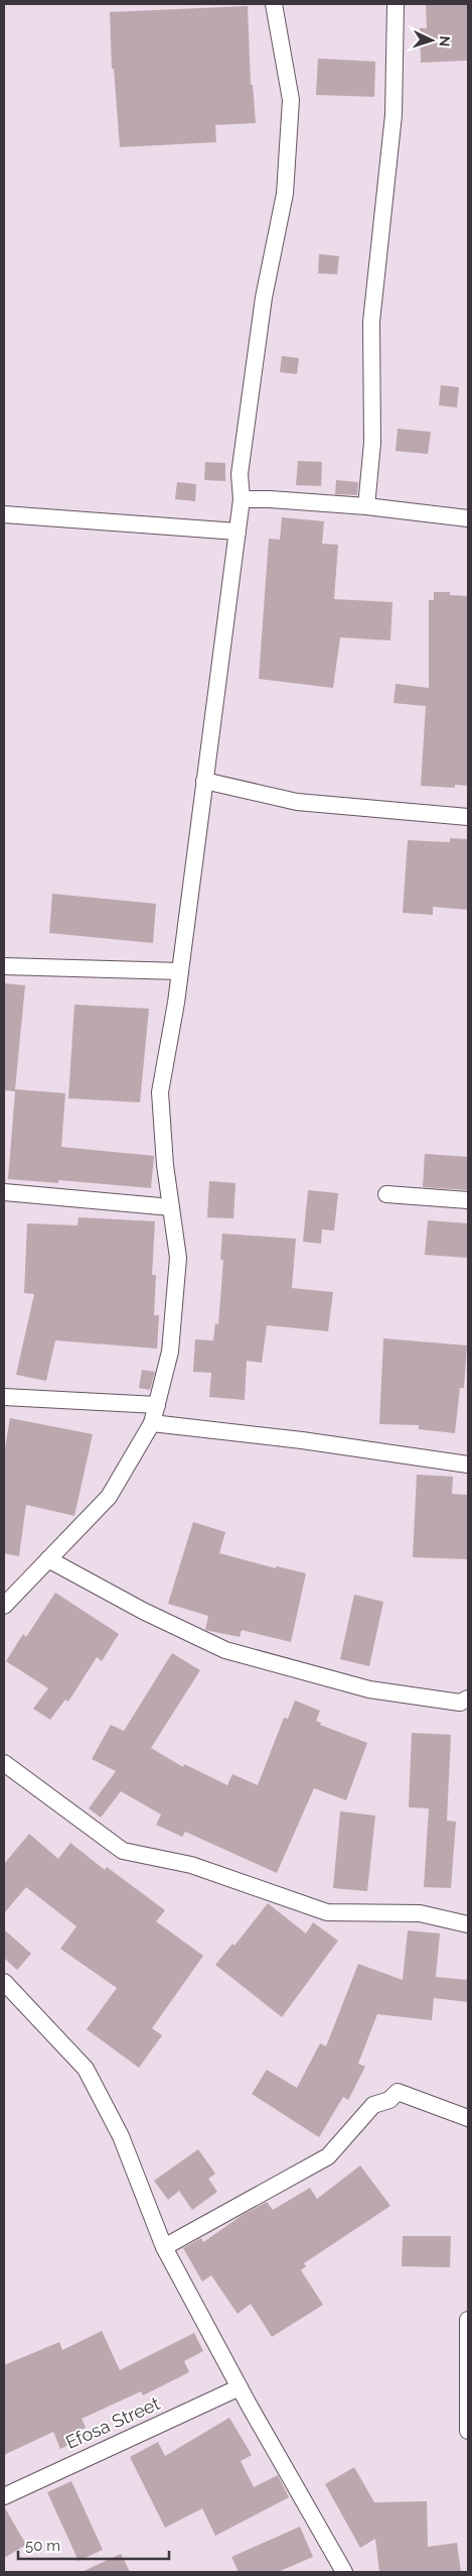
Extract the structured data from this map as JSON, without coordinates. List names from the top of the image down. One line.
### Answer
{"streets":{"street":["Efosa Street"]},"scale_bar":"50 m","north":"right"}
